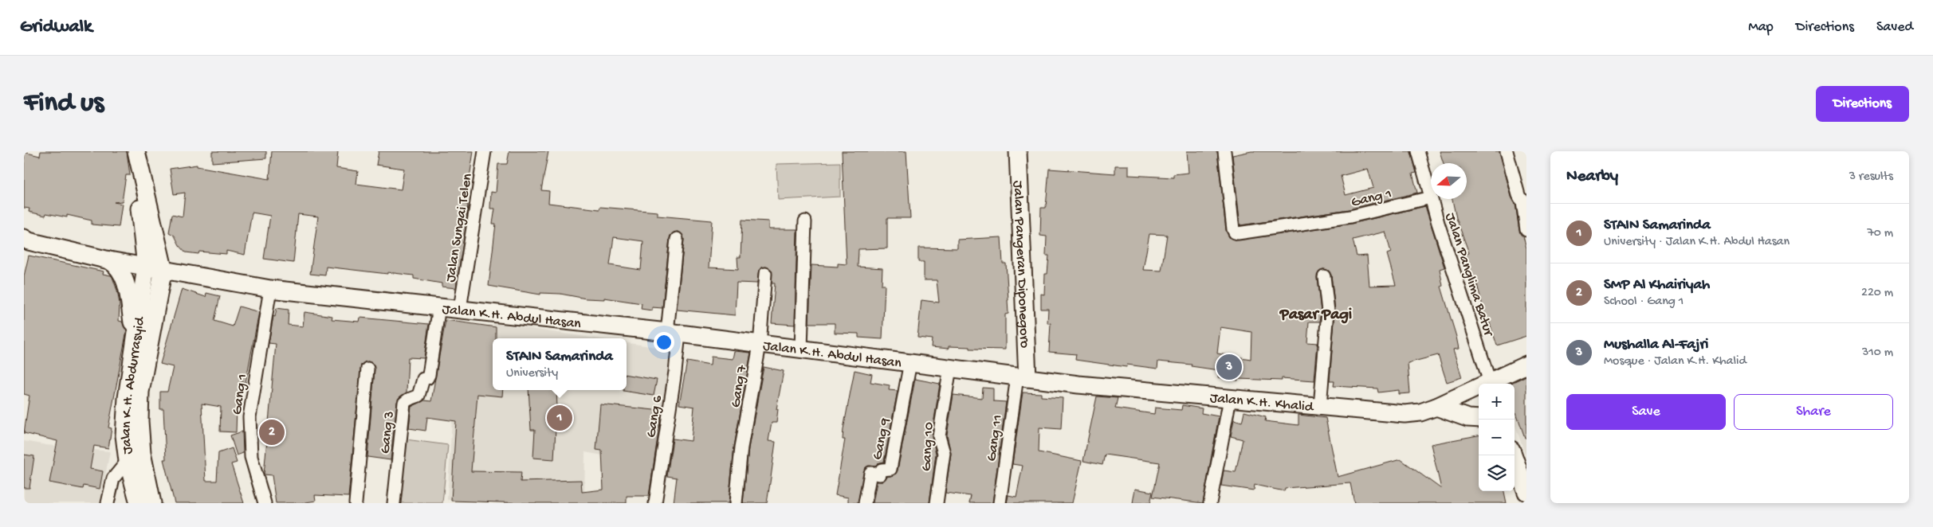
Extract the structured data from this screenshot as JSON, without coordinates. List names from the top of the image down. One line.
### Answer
{"streets":{"street":["Gang 1","Jalan Sungai Telen","Jalan Pangeran Diponegoro","Jalan Panglima Batur","Jalan K.H. Abdul Hasan","Jalan K.H. Abdurrasyid","Gang 7","Jalan K.H. Khalid","Gang 6","Gang 3","Gang 11","Gang 9","Gang 10"]},"crossings":[["Gang 1","Jalan K.H. Abdul Hasan"],["Jalan Sungai Telen","Jalan K.H. Abdul Hasan"],["Jalan Pangeran Diponegoro","Jalan K.H. Abdul Hasan"],["Jalan Pangeran Diponegoro","Jalan K.H. Khalid"],["Jalan Pangeran Diponegoro","Gang 11"],["Jalan K.H. Abdul Hasan","Jalan K.H. Abdurrasyid"],["Jalan K.H. Abdul Hasan","Gang 7"],["Jalan K.H. Abdul Hasan","Jalan K.H. Khalid"],["Jalan K.H. Abdul Hasan","Gang 6"],["Jalan K.H. Abdul Hasan","Gang 3"],["Jalan K.H. Abdul Hasan","Gang 11"],["Jalan K.H. Abdul Hasan","Gang 9"],["Jalan K.H. Abdul Hasan","Gang 10"],["Jalan K.H. Khalid","Gang 11"]],"districts":["Pasar Pagi"],"north":"left","page":{"header":"Gridwalk","nav":["Map","Directions","Saved"],"buttons":["Directions",["Save","Share"]],"title":"Find us","heading":["Nearby","3 results"],"list":[{"mark":"1","name":"STAIN Samarinda","note":"University · Jalan K.H. Abdul Hasan","value":"70 m"},{"mark":"2","name":"SMP Al Khairiyah","note":"School · Gang 1","value":"220 m"},{"mark":"3","name":"Mushalla Al-Fajri","note":"Mosque · Jalan K.H. Khalid","value":"310 m"}],"popup":["STAIN Samarinda","University"],"pins":["3","1","2"],"map_buttons":["+","−"]}}
